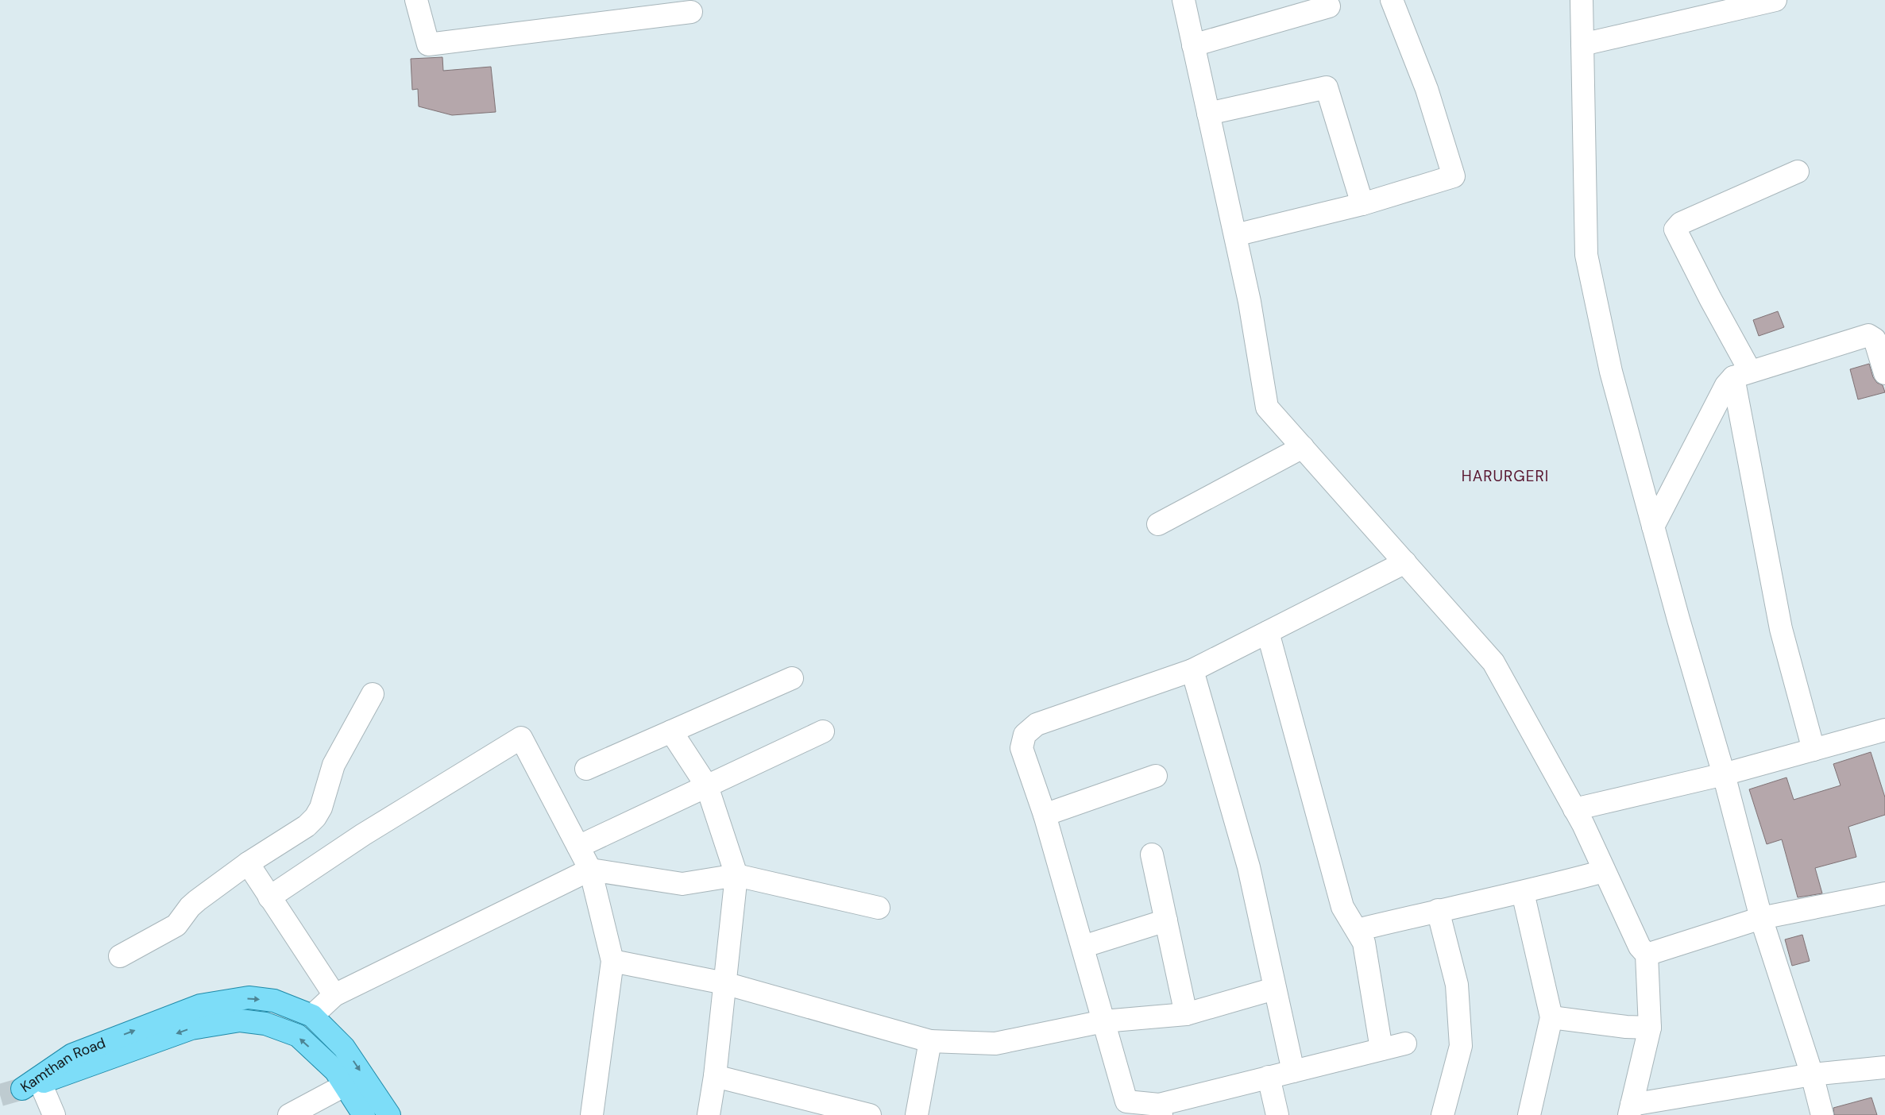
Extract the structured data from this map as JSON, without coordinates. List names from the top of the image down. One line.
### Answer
{"streets":{"main road":["Kamthan Road"]},"districts":["HARURGERI"]}
